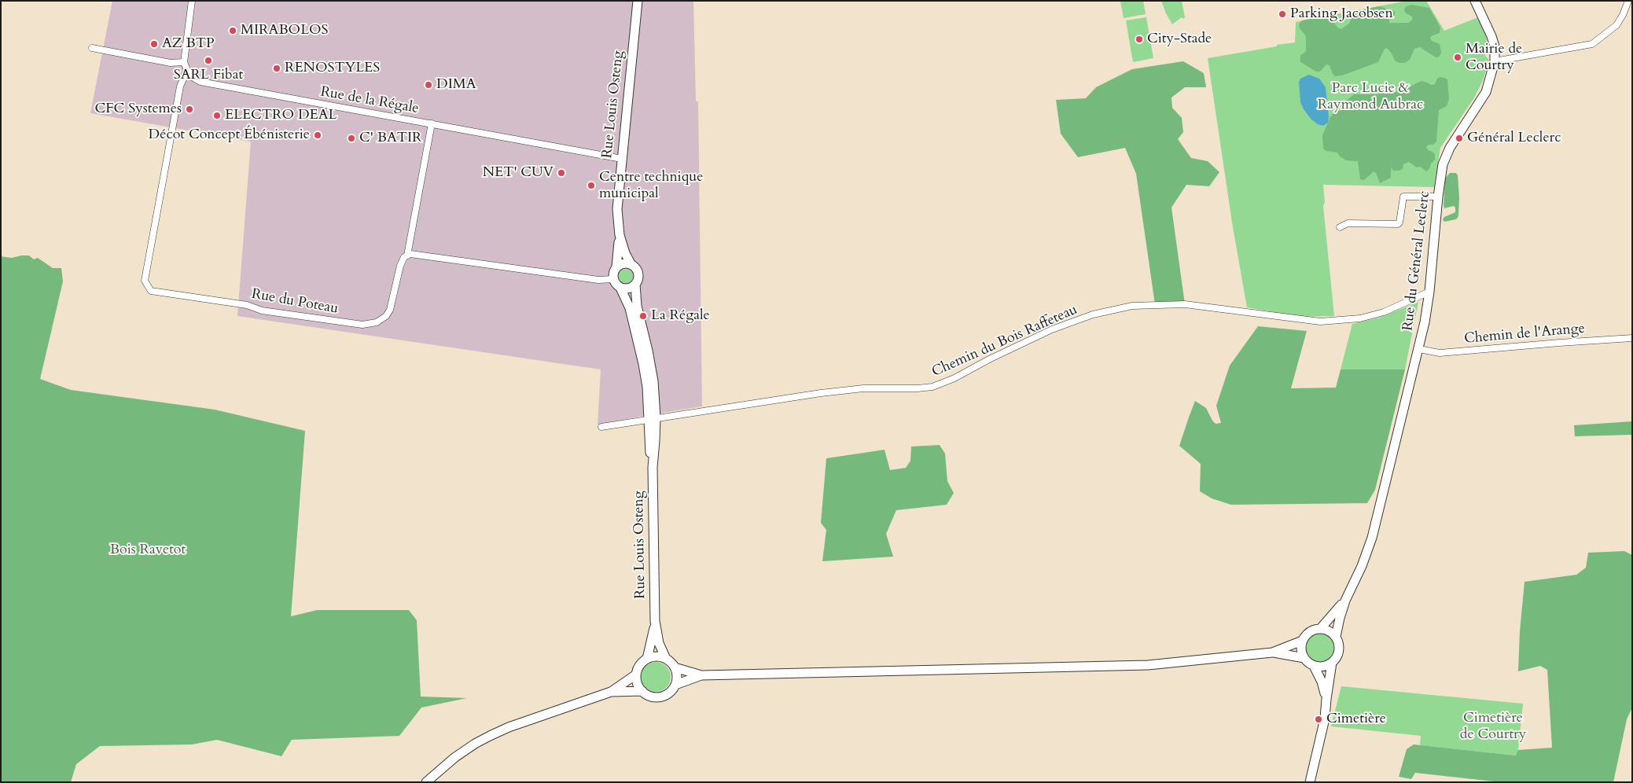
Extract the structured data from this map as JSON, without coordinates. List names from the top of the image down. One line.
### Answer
{"streets":{"main road":["Rue Louis Osteng","Rue du Général Leclerc"],"street":["Rue de la Régale","Rue du Poteau","Chemin de l'Arange","Chemin du Bois Raffeteau"]},"crossings":[["Rue de la Régale","Rue Louis Osteng"],["Rue de la Régale","Rue du Poteau"],["Rue Louis Osteng","Chemin du Bois Raffeteau"],["Rue du Général Leclerc","Chemin de l'Arange"],["Rue du Général Leclerc","Chemin du Bois Raffeteau"]],"parks":["Parc Lucie & Raymond Aubrac","Bois Ravetot","Cimetière de Courtry"],"places":["Parking Jacobsen","MIRABOLOS","City-Stade","AZ BTP","Mairie de Courtry","SARL Fibat","RENOSTYLES","DIMA","CFC Systemes","ELECTRO DEAL","Décot Concept Ébénisterie","C' BATIR","Général Leclerc","NET' CUV","Centre technique municipal","La Régale","Cimetière"]}
